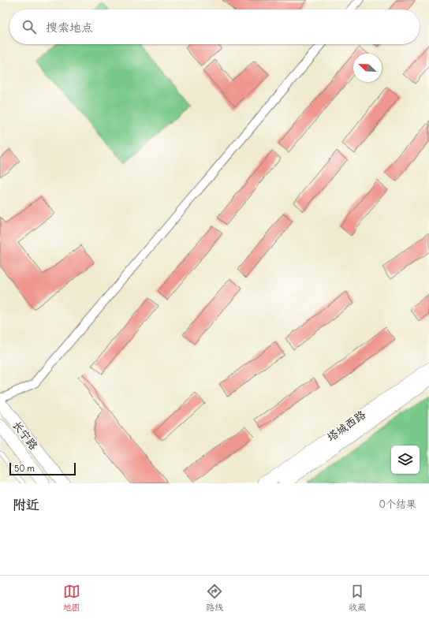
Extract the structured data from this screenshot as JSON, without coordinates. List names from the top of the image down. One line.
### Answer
{"streets":{"main road":["塔城西路","长宁路"]},"scale_bar":"50 m","north":"top left","page":{"search":"搜索地点","scale":"50 m","heading":["附近","0个结果"],"nav":["地图","路线","收藏"]}}
